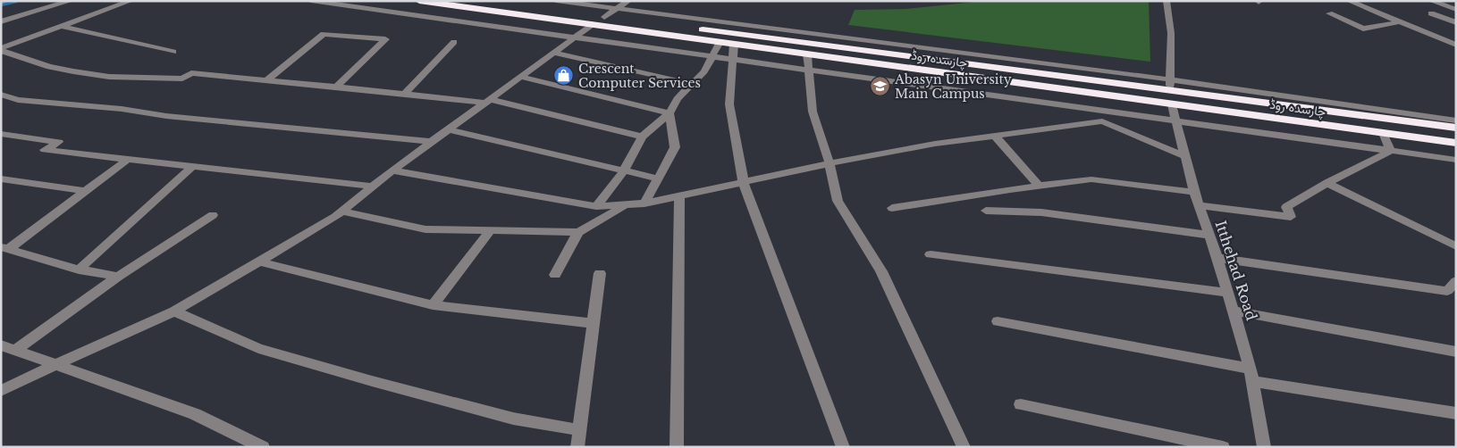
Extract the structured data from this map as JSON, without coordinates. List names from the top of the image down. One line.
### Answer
{"streets":{"highway":["چارسدہ روڈ"],"street":["Itthehad Road"]},"crossings":[["چارسدہ روڈ","Itthehad Road"]],"places":{"shop":["Crescent Computer Services"],"school or university":["Abasyn University Main Campus"]}}
